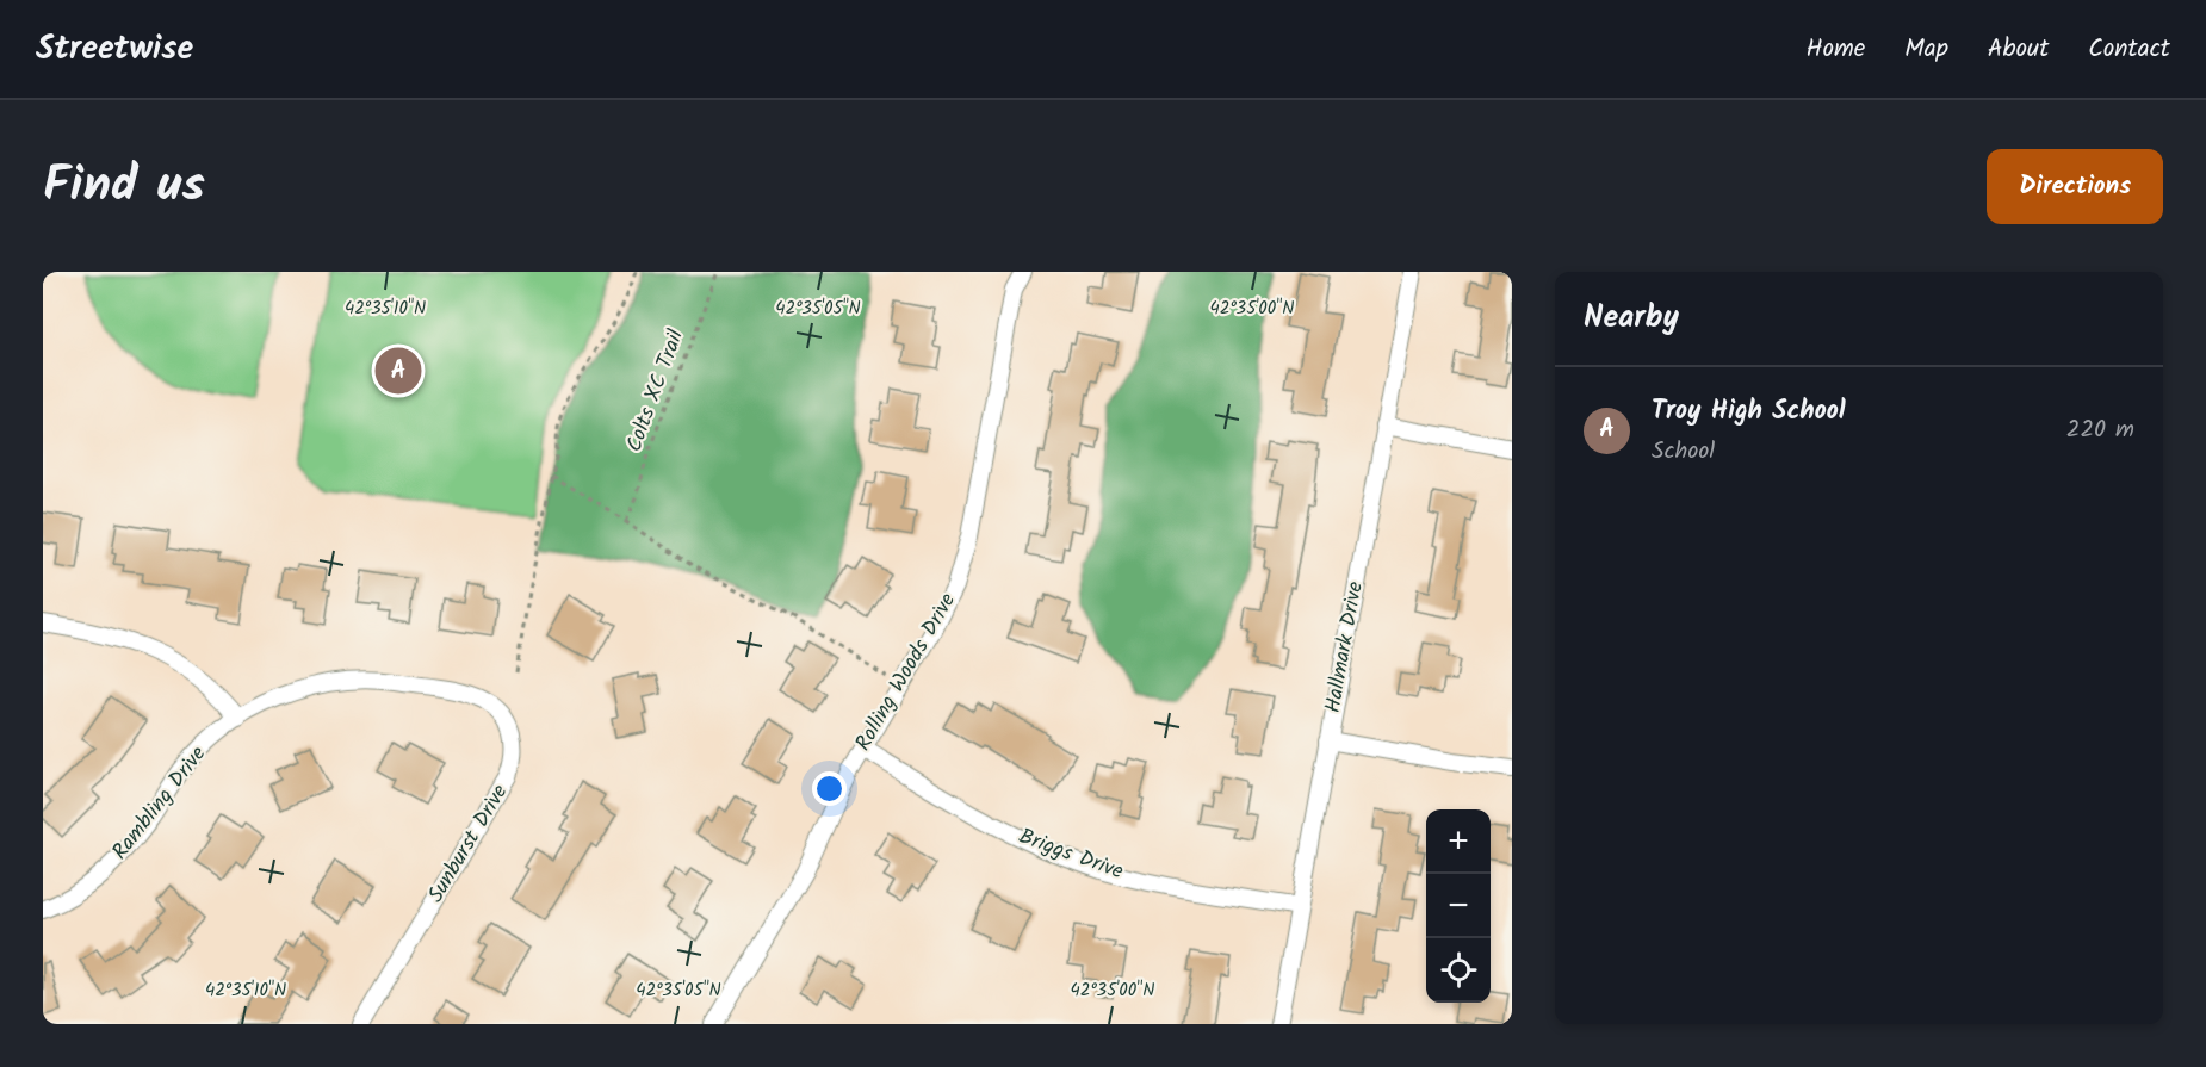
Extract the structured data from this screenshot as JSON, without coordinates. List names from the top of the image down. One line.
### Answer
{"streets":{"street":["Hallmark Drive","Rolling Woods Drive","Rambling Drive","Sunburst Drive","Briggs Drive"],"path":["Colts XC Trail"]},"crossings":[["Hallmark Drive","Briggs Drive"],["Rolling Woods Drive","Briggs Drive"],["Rambling Drive","Sunburst Drive"]],"page":{"header":"Streetwise","nav":["Home","Map","About","Contact"],"title":"Find us","buttons":"Directions","heading":"Nearby","pins":"A","list":[{"mark":"A","name":"Troy High School","note":"School","value":"220 m"}],"map_buttons":["+","−"]},"coordinates":["42°35'10\"N","42°35'05\"N","42°35'00\"N"]}
